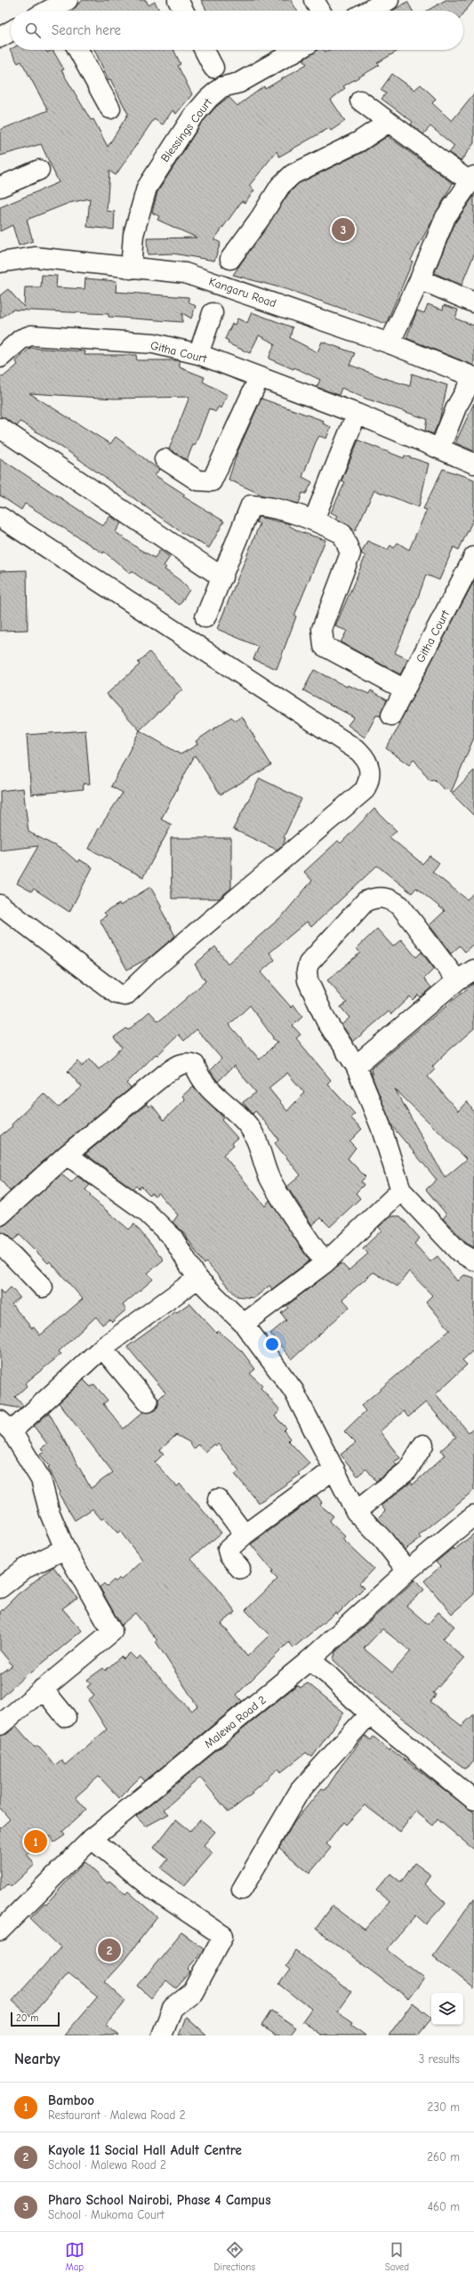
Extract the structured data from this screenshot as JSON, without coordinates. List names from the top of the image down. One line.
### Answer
{"streets":{"street":["Blessings Court","Kangaru Road","Githa Court","Malewa Road 2"]},"crossings":[["Blessings Court","Kangaru Road"]],"scale_bar":"20 m","page":{"search":"Search here","pins":["3","1","2"],"scale":"20 m","heading":["Nearby","3 results"],"list":[{"mark":"1","name":"Bamboo","note":"Restaurant · Malewa Road 2","value":"230 m"},{"mark":"2","name":"Kayole 11 Social Hall Adult Centre","note":"School · Malewa Road 2","value":"260 m"},{"mark":"3","name":"Pharo School Nairobi, Phase 4 Campus","note":"School · Mukoma Court","value":"460 m"}],"nav":["Map","Directions","Saved"]}}
